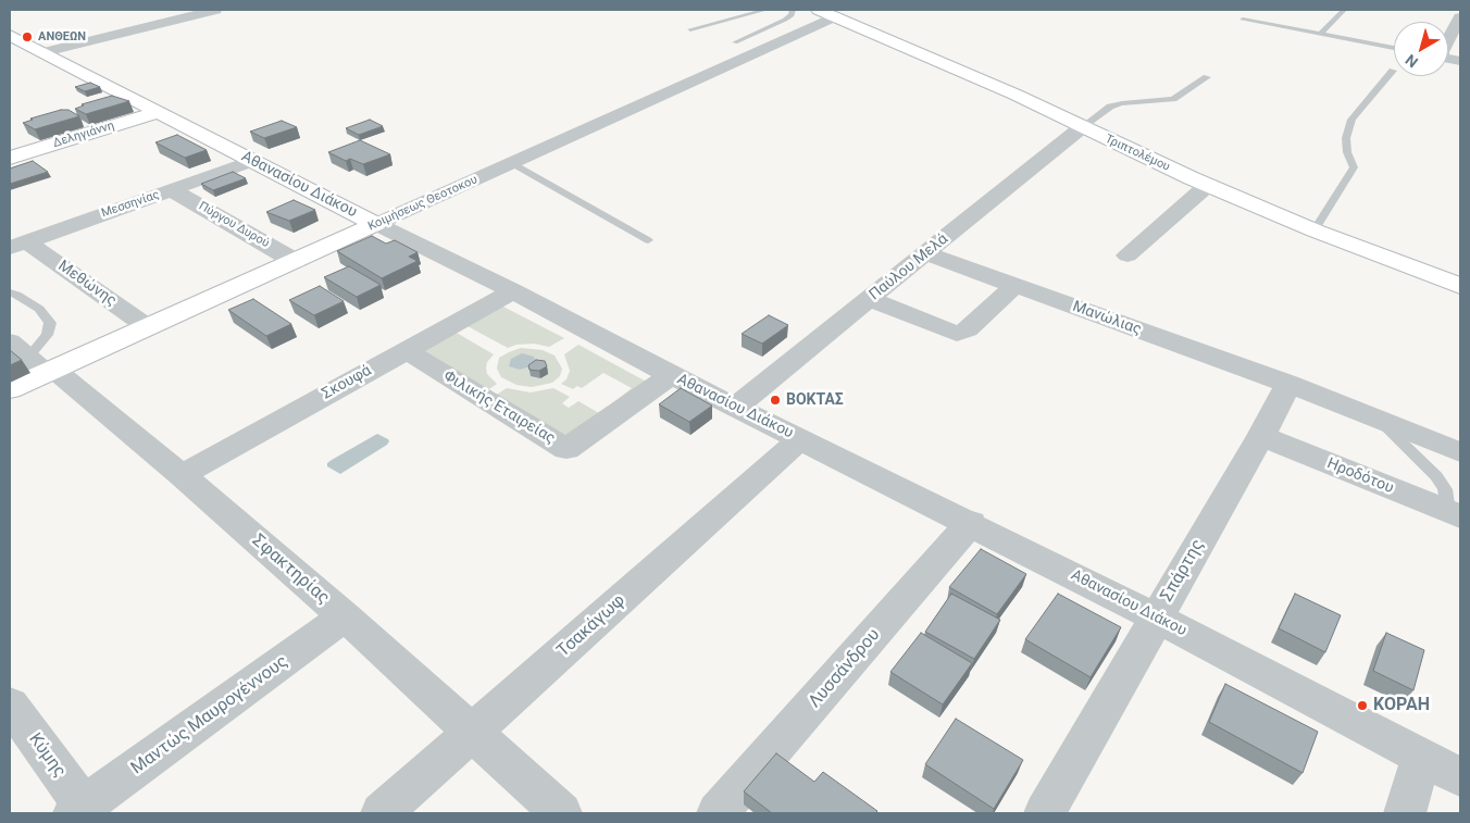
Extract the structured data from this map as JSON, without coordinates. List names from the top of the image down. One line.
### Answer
{"streets":{"street":["Δεληγιάννη","Τριπτολέμου","Αθανασίου Διάκου","Κοιμήσεως Θεοτοκου","Μεσσηνίας","Πύργου Δυρού","Παύλου Μελά","Μεθώνης","Μανώλιας","Σκουφά","Φιλικής Εταιρείας","Ηροδότου","Σφακτηρίας","Σπάρτης","Τσακάγωφ","Λυσσάνδρου","Μαντώς Μαυρογέννους","Κύμης"]},"crossings":[["Δεληγιάννη","Αθανασίου Διάκου"],["Τριπτολέμου","Κοιμήσεως Θεοτοκου"],["Τριπτολέμου","Παύλου Μελά"],["Αθανασίου Διάκου","Κοιμήσεως Θεοτοκου"],["Αθανασίου Διάκου","Μεσσηνίας"],["Αθανασίου Διάκου","Παύλου Μελά"],["Αθανασίου Διάκου","Σκουφά"],["Αθανασίου Διάκου","Φιλικής Εταιρείας"],["Αθανασίου Διάκου","Σπάρτης"],["Αθανασίου Διάκου","Τσακάγωφ"],["Αθανασίου Διάκου","Λυσσάνδρου"],["Κοιμήσεως Θεοτοκου","Πύργου Δυρού"],["Κοιμήσεως Θεοτοκου","Μεθώνης"],["Κοιμήσεως Θεοτοκου","Σφακτηρίας"],["Μεσσηνίας","Πύργου Δυρού"],["Μεσσηνίας","Μεθώνης"],["Παύλου Μελά","Μανώλιας"],["Μανώλιας","Σπάρτης"],["Σκουφά","Φιλικής Εταιρείας"],["Σκουφά","Σφακτηρίας"],["Ηροδότου","Σπάρτης"],["Σφακτηρίας","Τσακάγωφ"],["Σφακτηρίας","Μαντώς Μαυρογέννους"],["Μαντώς Μαυρογέννους","Κύμης"]],"places":["ΑΝΘΕΩΝ","ΒΟΚΤΑΣ","ΚΟΡΑΗ"],"north":"bottom left"}
